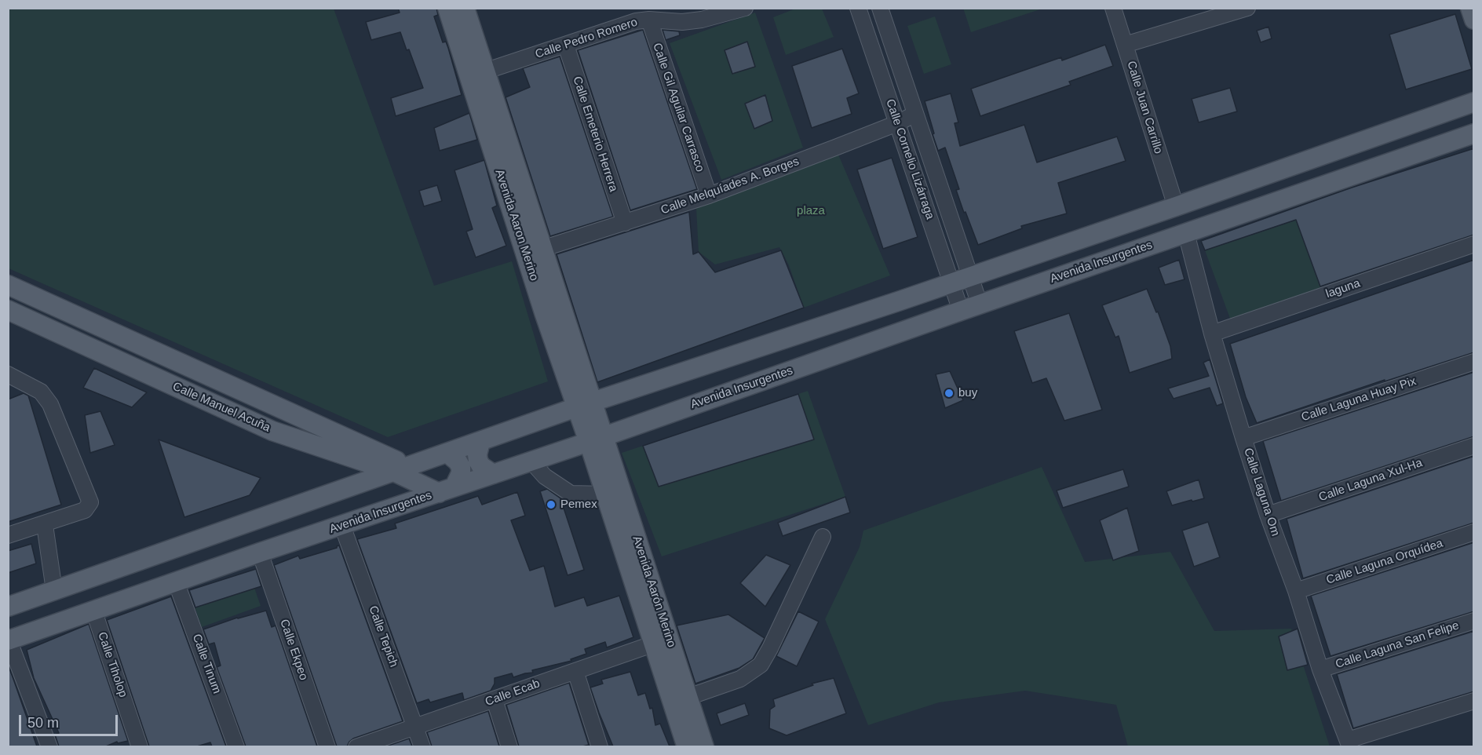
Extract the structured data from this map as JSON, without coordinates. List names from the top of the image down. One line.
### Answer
{"streets":{"main road":["Avenida Aaron Merino","Avenida Insurgentes","Calle Manuel Acuña","Avenida Aarón Merino"],"street":["Calle Pedro Romero","Calle Gil Aguilar Carrasco","Calle Juan Carrillo","Calle Emeterio Herrera","Calle Cornelio Lizárraga","Calle Melquíades A. Borges","laguna","Calle Laguna Huay Pix","Calle Laguna Xul-Ha","Calle Laguna Om","Calle Laguna Orquídea","Calle Tepich","Calle Laguna San Felipe","Calle Ekpeo","Calle Tinum","Calle Tiholop","Calle Ecab"]},"crossings":[["Calle Pedro Romero","Calle Gil Aguilar Carrasco"],["Calle Pedro Romero","Calle Emeterio Herrera"],["Calle Pedro Romero","Avenida Aaron Merino"],["Calle Gil Aguilar Carrasco","Calle Melquíades A. Borges"],["Calle Emeterio Herrera","Calle Melquíades A. Borges"],["Calle Cornelio Lizárraga","Calle Melquíades A. Borges"],["Calle Cornelio Lizárraga","Avenida Insurgentes"],["Calle Melquíades A. Borges","Avenida Aaron Merino"],["Avenida Aaron Merino","Avenida Insurgentes"],["Avenida Aaron Merino","Avenida Aarón Merino"],["Avenida Insurgentes","Calle Manuel Acuña"],["Avenida Insurgentes","Calle Laguna Om"],["Avenida Insurgentes","Avenida Aarón Merino"],["Avenida Insurgentes","Calle Tepich"],["Avenida Insurgentes","Calle Ekpeo"],["Avenida Insurgentes","Calle Tinum"],["Avenida Insurgentes","Calle Tiholop"],["laguna","Calle Laguna Om"],["Calle Laguna Huay Pix","Calle Laguna Om"],["Calle Laguna Xul-Ha","Calle Laguna Om"],["Calle Laguna Om","Calle Laguna Orquídea"],["Calle Laguna Om","Calle Laguna San Felipe"],["Avenida Aarón Merino","Calle Ecab"],["Calle Tepich","Calle Ecab"]],"parks":["plaza"],"places":["buy","Pemex"],"scale_bar":"50 m"}
